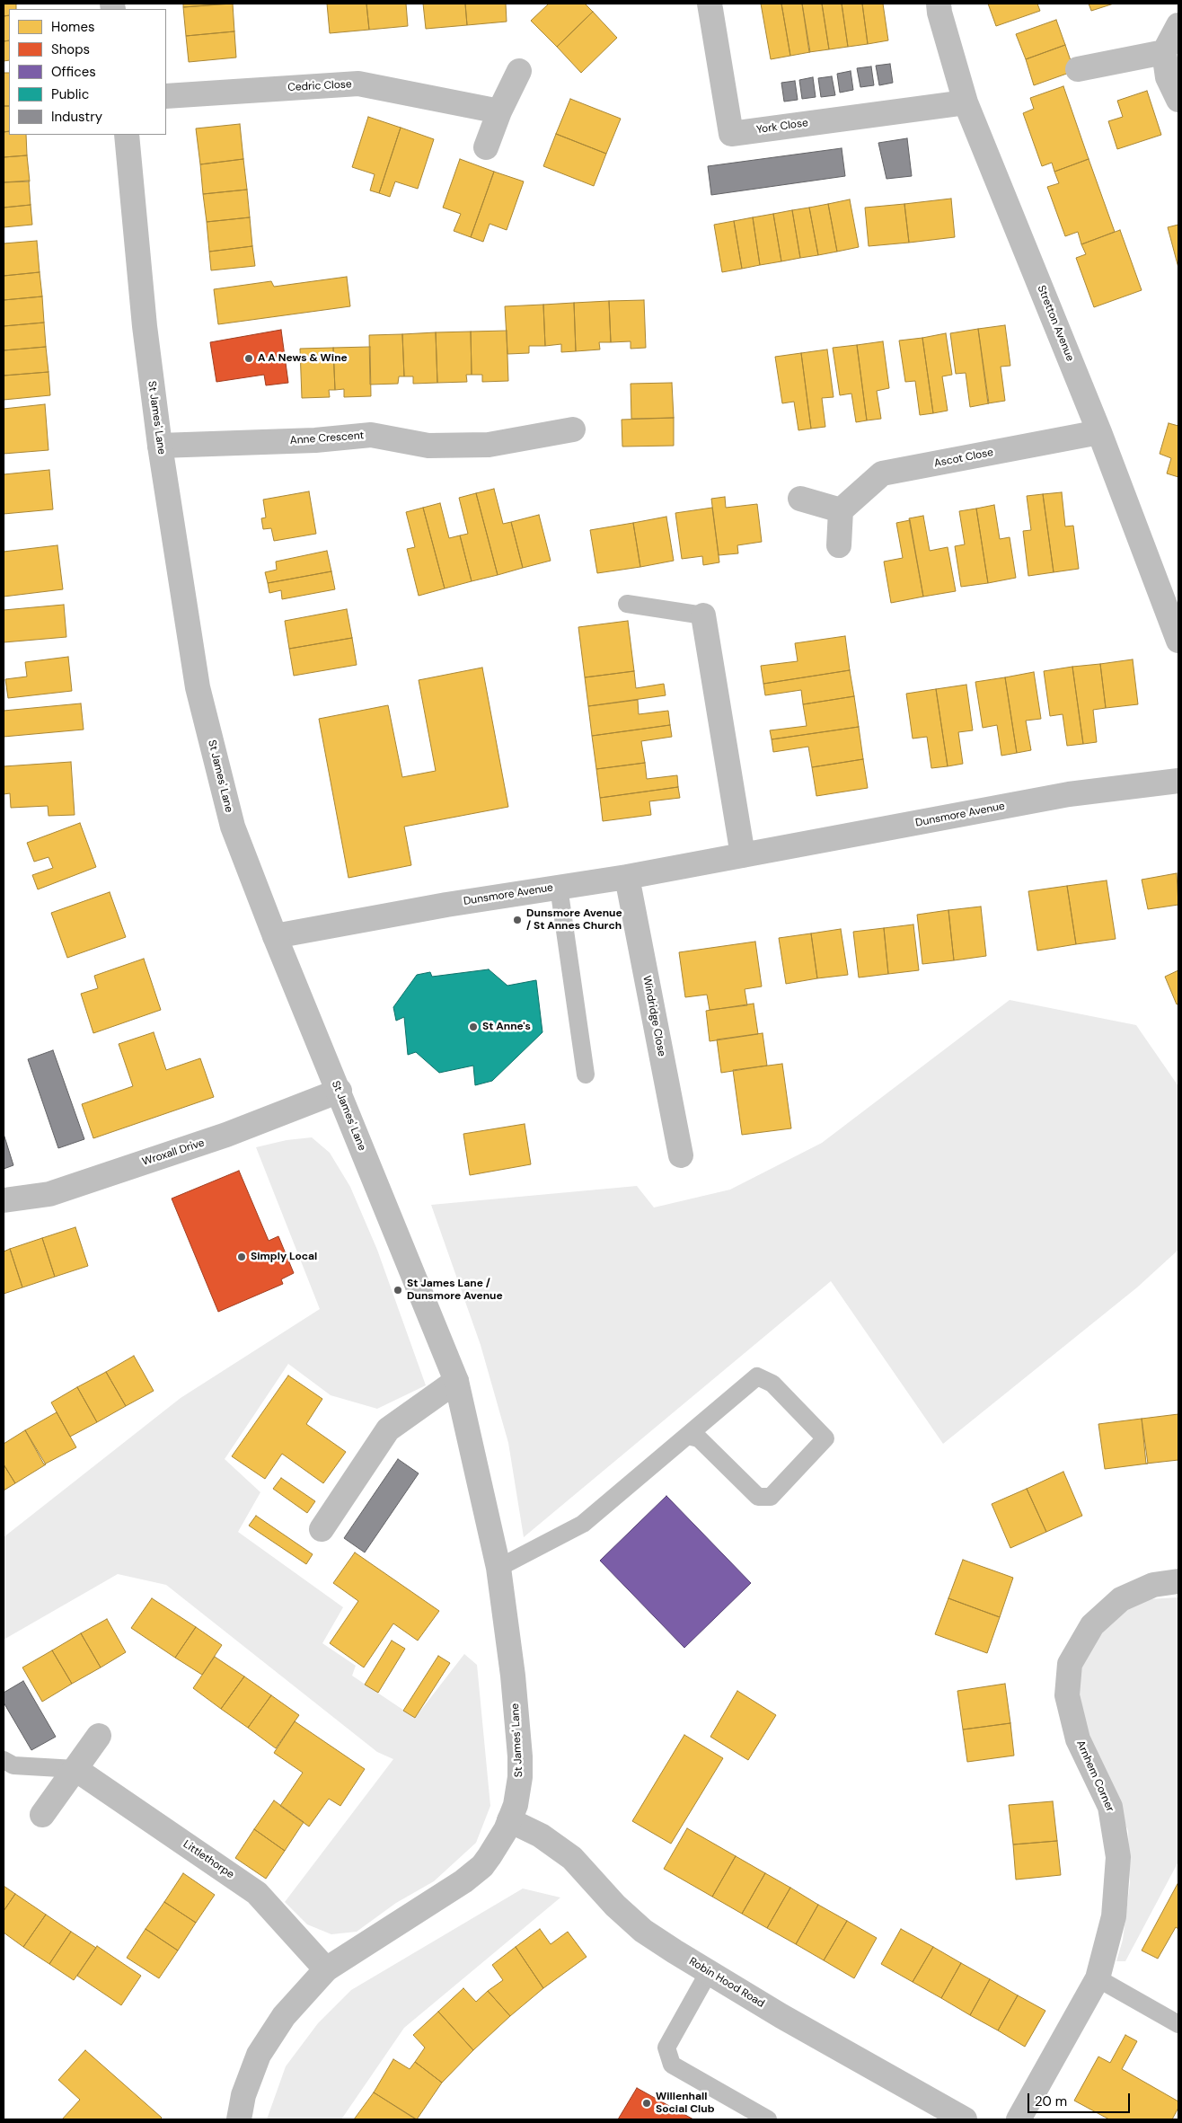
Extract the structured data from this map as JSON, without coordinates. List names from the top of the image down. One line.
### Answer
{"streets":{"street":["Cedric Close","York Close","Stretton Avenue","St James' Lane","Anne Crescent","Ascot Close","Dunsmore Avenue","Windridge Close","Wroxall Drive","Arnhem Corner","Littlethorpe","Robin Hood Road"]},"crossings":[["York Close","Stretton Avenue"],["Stretton Avenue","Ascot Close"],["St James' Lane","Anne Crescent"],["St James' Lane","Dunsmore Avenue"],["St James' Lane","Wroxall Drive"],["St James' Lane","Littlethorpe"],["St James' Lane","Robin Hood Road"],["Dunsmore Avenue","Windridge Close"]],"places":["A A News & Wine","Dunsmore Avenue / St Annes Church","St Anne's","Simply Local","St James Lane / Dunsmore Avenue","Willenhall Social Club"],"legend":["Homes","Shops","Offices","Public","Industry"],"scale_bar":"20 m"}
